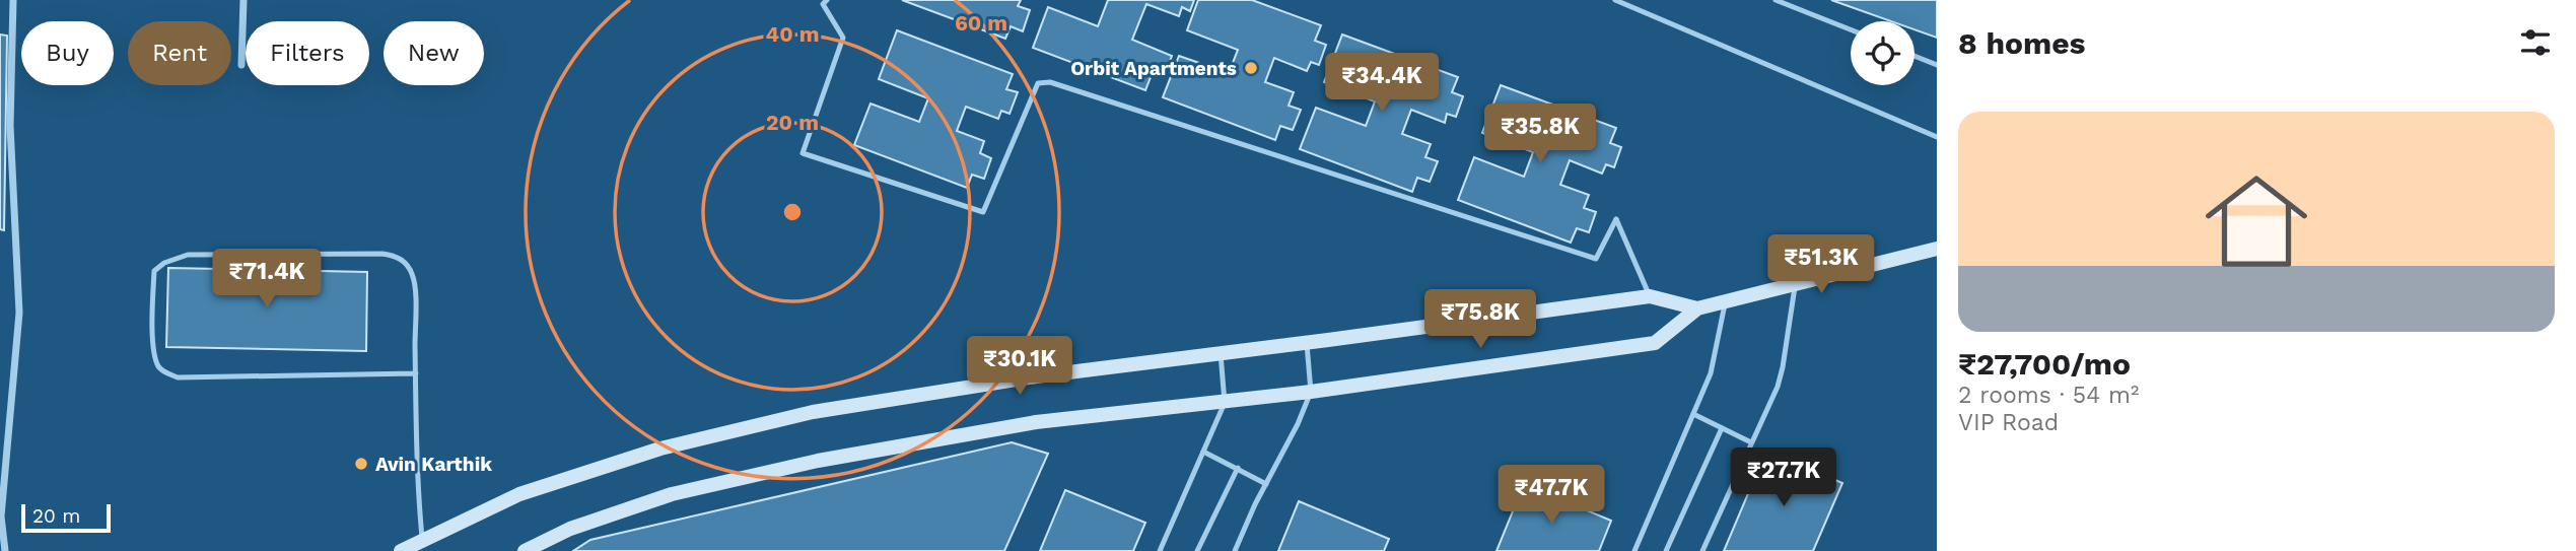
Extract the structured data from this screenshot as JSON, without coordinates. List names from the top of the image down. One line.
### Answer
{"places":["Orbit Apartments","Avin Karthik"],"scale_bar":"20 m","page":{"heading":"8 homes","chip":["Buy","Rent","Filters","New"],"price":["₹34.4K","₹35.8K","₹51.3K","₹71.4K","₹75.8K","₹30.1K","₹27.7K","₹47.7K"],"list":[{"name":"₹27,700/mo","note":"2 rooms · 54 m² · VIP Road"}],"scale":"20 m"},"rings":["60 m","40 m","20 m"]}
